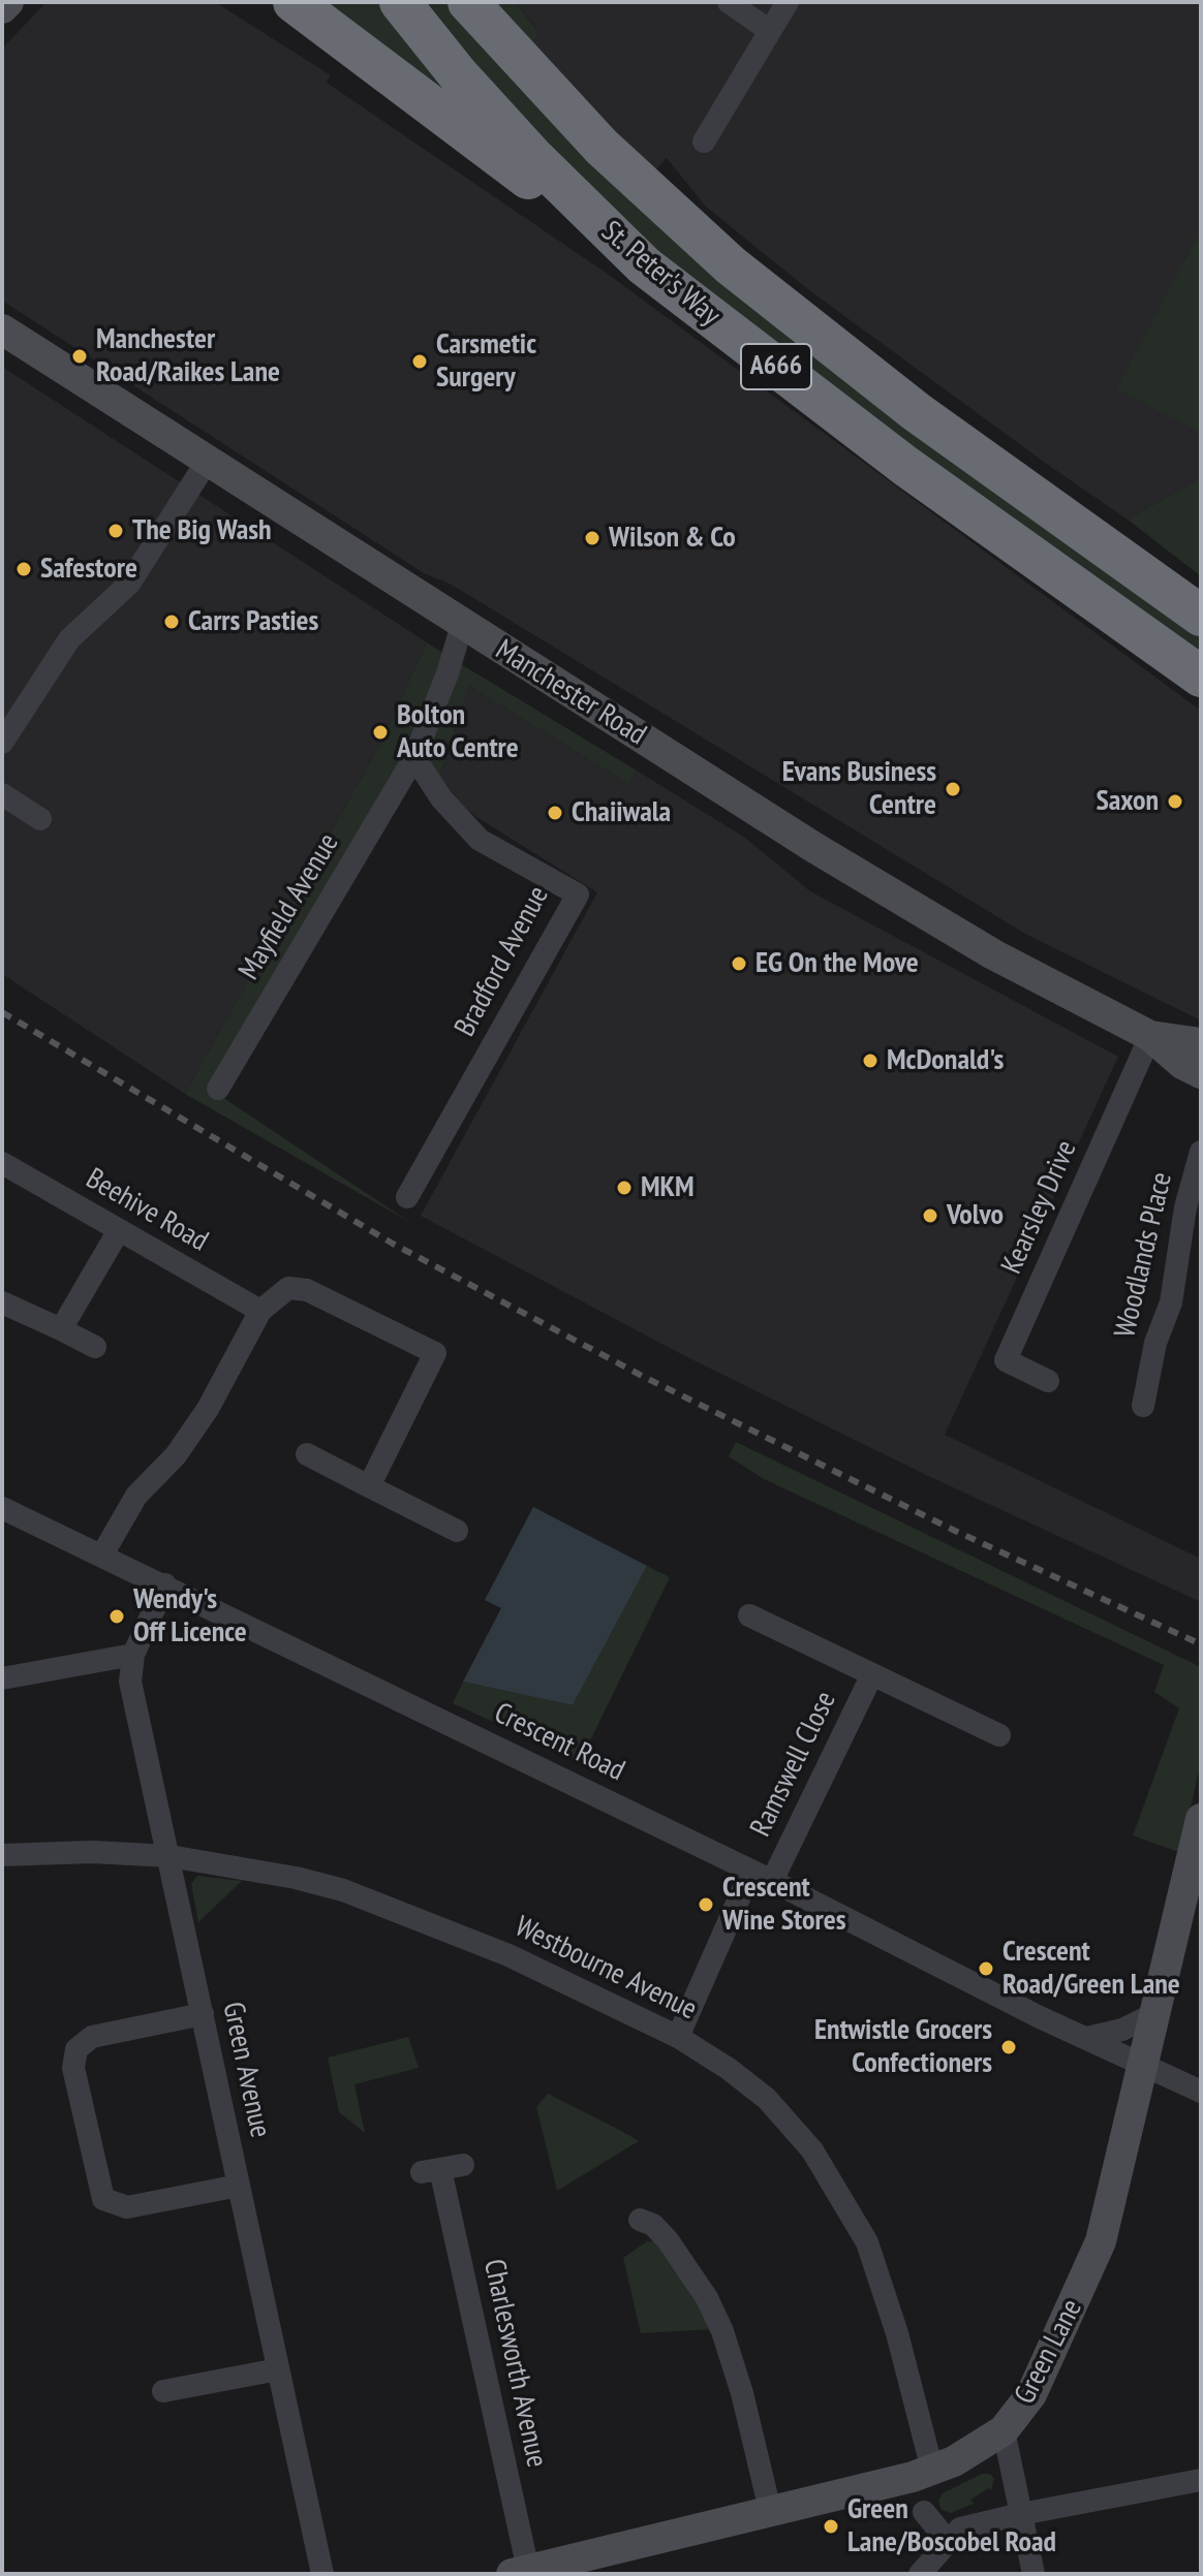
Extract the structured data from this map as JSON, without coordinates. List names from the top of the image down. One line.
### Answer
{"streets":{"highway":["St. Peter's Way","A666"],"main road":["Manchester Road","Green Lane"],"street":["Mayfield Avenue","Bradford Avenue","Kearsley Drive","Beehive Road","Woodlands Place","Crescent Road","Ramswell Close","Westbourne Avenue","Green Avenue","Charlesworth Avenue"]},"crossings":[["Manchester Road","Kearsley Drive"],["Mayfield Avenue","Bradford Avenue"],["Crescent Road","Ramswell Close"],["Crescent Road","Green Avenue"],["Crescent Road","Green Lane"],["Ramswell Close","Westbourne Avenue"],["Westbourne Avenue","Green Avenue"],["Westbourne Avenue","Green Lane"],["Green Lane","Charlesworth Avenue"]],"places":["Manchester Road/Raikes Lane","Carsmetic Surgery","The Big Wash","Wilson & Co","Safestore","Carrs Pasties","Bolton Auto Centre","Evans Business Centre","Saxon","Chaiiwala","EG On the Move","McDonald's","MKM","Volvo","Wendy's Off Licence","Crescent Wine Stores","Crescent Road/Green Lane","Entwistle Grocers Confectioners","Green Lane/Boscobel Road"]}
